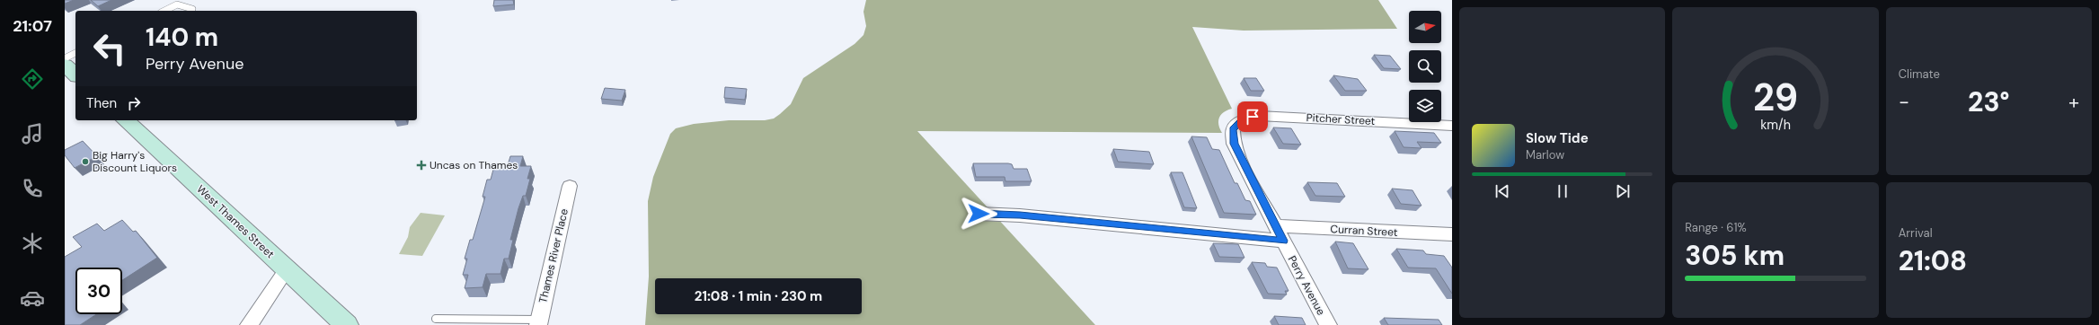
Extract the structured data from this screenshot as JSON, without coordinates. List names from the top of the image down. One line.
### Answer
{"streets":{"main road":["West Thames Street"],"street":["Pitcher Street","Curran Street","Thames River Place","Perry Avenue"]},"crossings":[["Pitcher Street","Perry Avenue"],["Curran Street","Perry Avenue"]],"places":{"other":["Big Harry's Discount Liquors"],"health":["Uncas on Thames"]},"north":"right","page":{"tabs":"21:07","tile":["Climate",["Range · 61%","305 km"],["Arrival","21:08"]],"turn":["140 m","Perry Avenue"],"then":"Then","heat":["−","23°","+"],"song":["Slow Tide","Marlow"],"limit":"30","trip":"21:08 · 1 min · 230 m","gauge":["29","km/h"]}}
